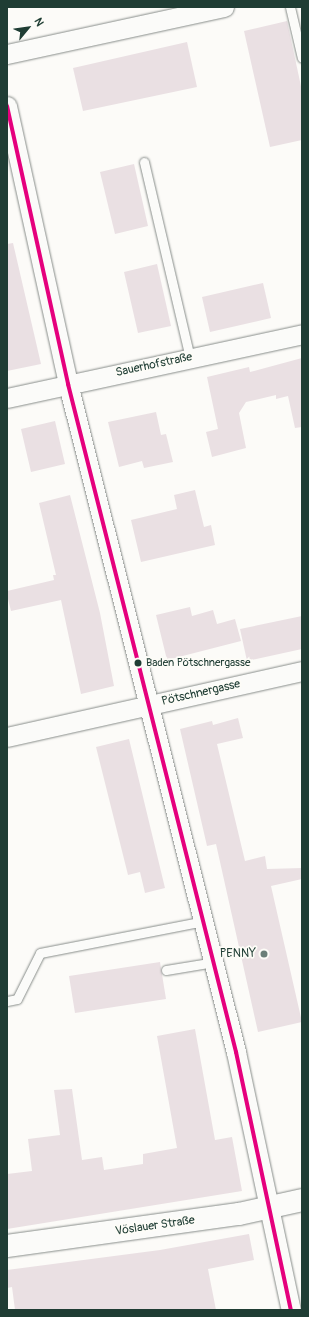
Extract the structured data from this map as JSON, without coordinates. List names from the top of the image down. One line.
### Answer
{"streets":{"street":["Sauerhofstraße","Pötschnergasse","Vöslauer Straße"]},"places":["Baden Pötschnergasse","PENNY"],"north":"top right"}
